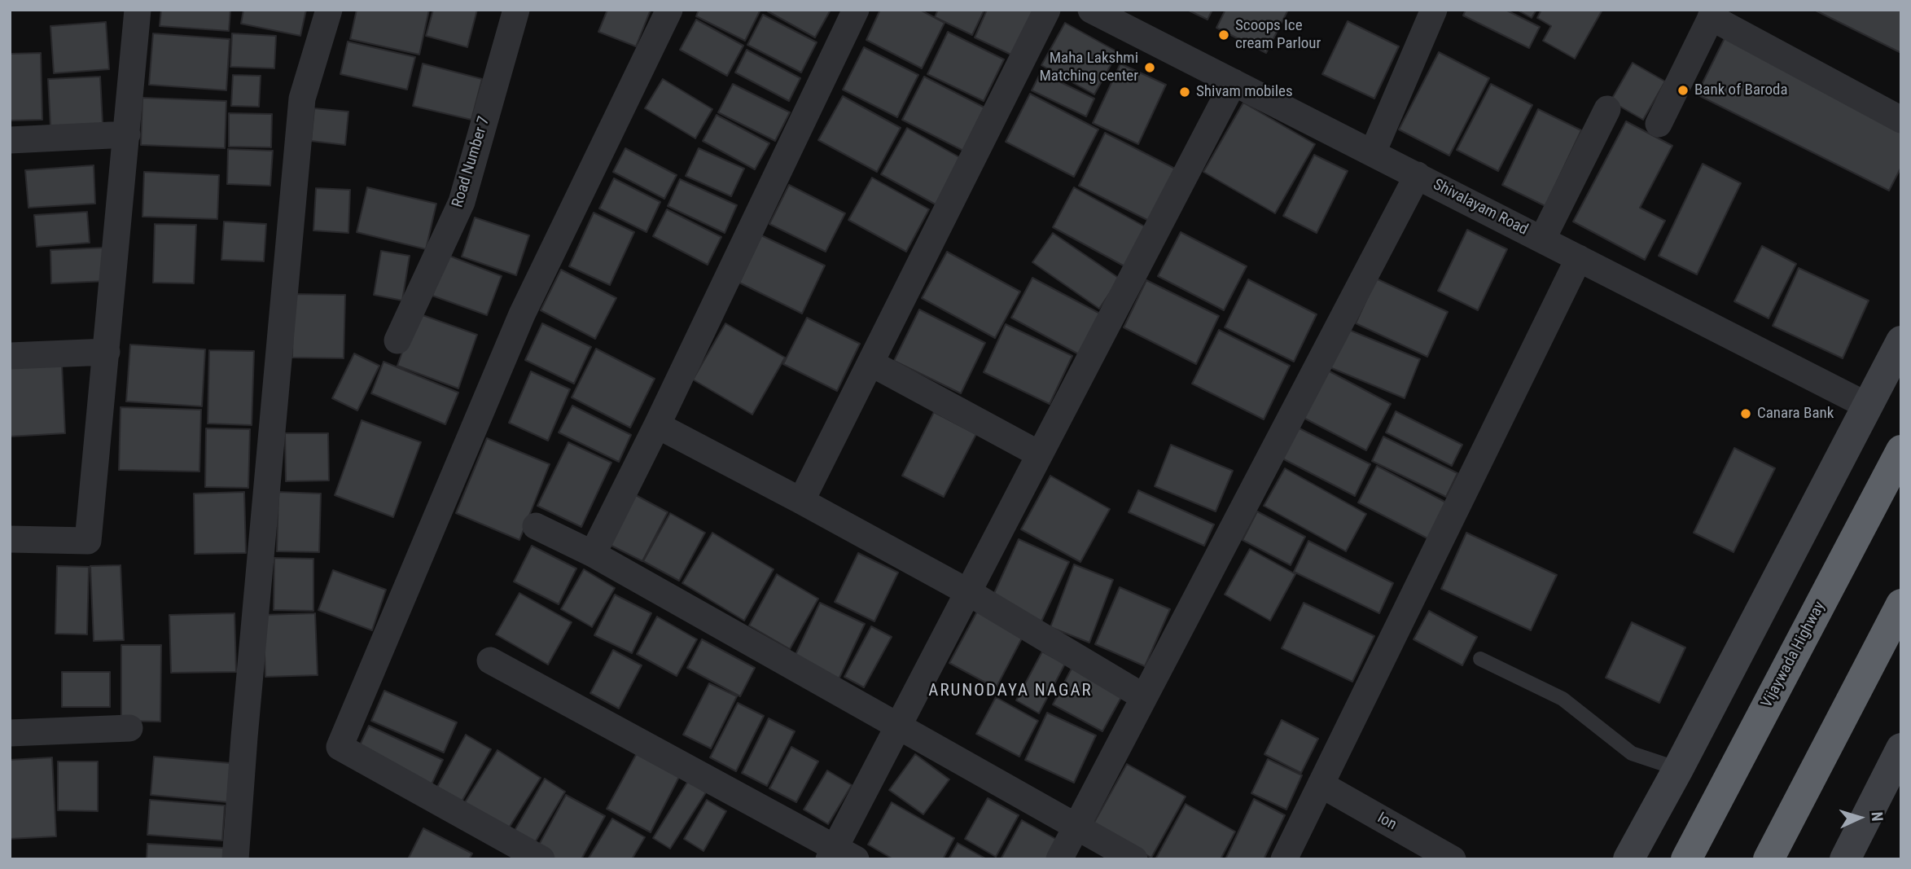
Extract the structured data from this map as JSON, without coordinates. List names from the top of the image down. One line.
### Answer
{"streets":{"highway":["Vijaywada Highway"],"street":["Road Number 7","Shivalayam Road","Ion"]},"districts":["ARUNODAYA NAGAR"],"places":["Scoops Ice cream Parlour","Maha Lakshmi Matching center","Bank of Baroda","Shivam mobiles","Canara Bank"],"north":"right"}
